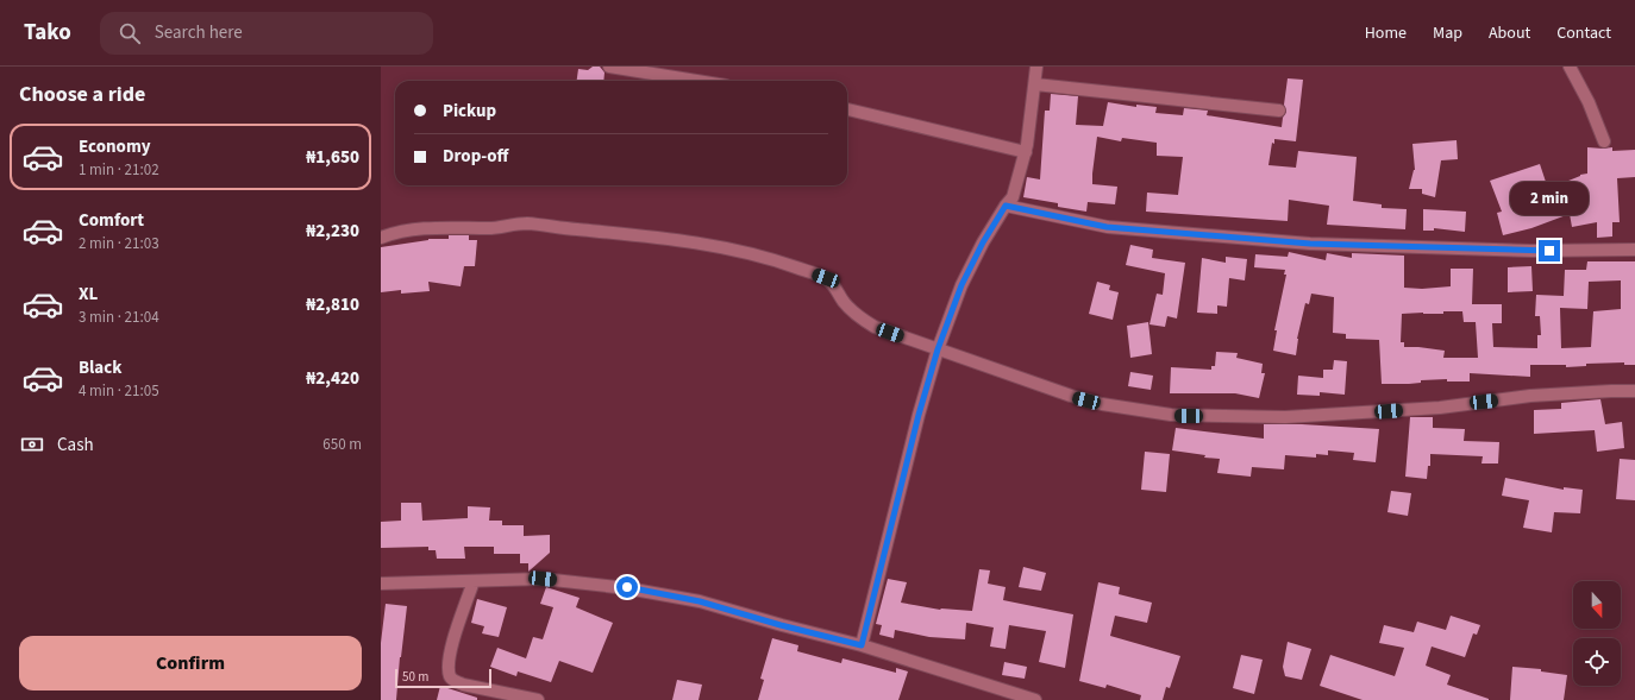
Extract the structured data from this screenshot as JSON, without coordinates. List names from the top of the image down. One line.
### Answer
{"scale_bar":"50 m","north":"bottom","page":{"header":"Tako","search":"Search here","nav":["Home","Map","About","Contact"],"heading":"Choose a ride","banner":["Pickup","Drop-off"],"list":[{"name":"Economy","note":"1 min · 21:02","value":"₦1,650"},{"name":"Comfort","note":"2 min · 21:03","value":"₦2,230"},{"name":"XL","note":"3 min · 21:04","value":"₦2,810"},{"name":"Black","note":"4 min · 21:05","value":"₦2,420"}],"bubble":"2 min","pay":["Cash","650 m"],"buttons":"Confirm","scale":"50 m"}}
